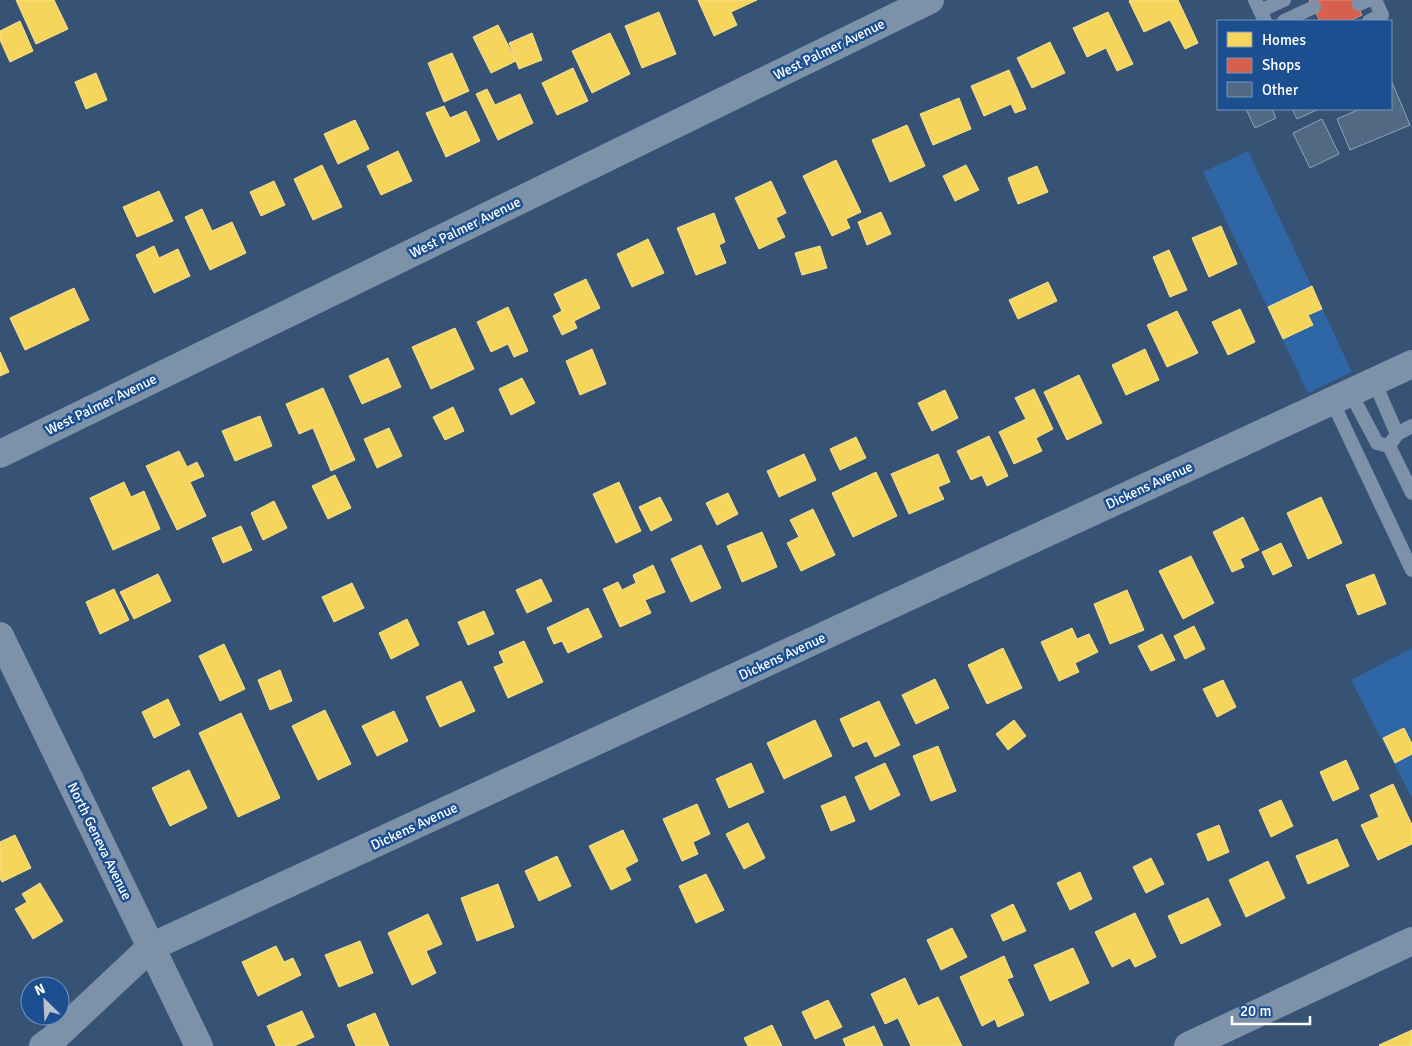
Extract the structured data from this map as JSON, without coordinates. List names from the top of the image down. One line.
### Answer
{"streets":{"street":["West Palmer Avenue","Dickens Avenue","North Geneva Avenue"]},"crossings":[["Dickens Avenue","North Geneva Avenue"]],"legend":["Homes","Shops","Other"],"scale_bar":"20 m","north":"top left"}
